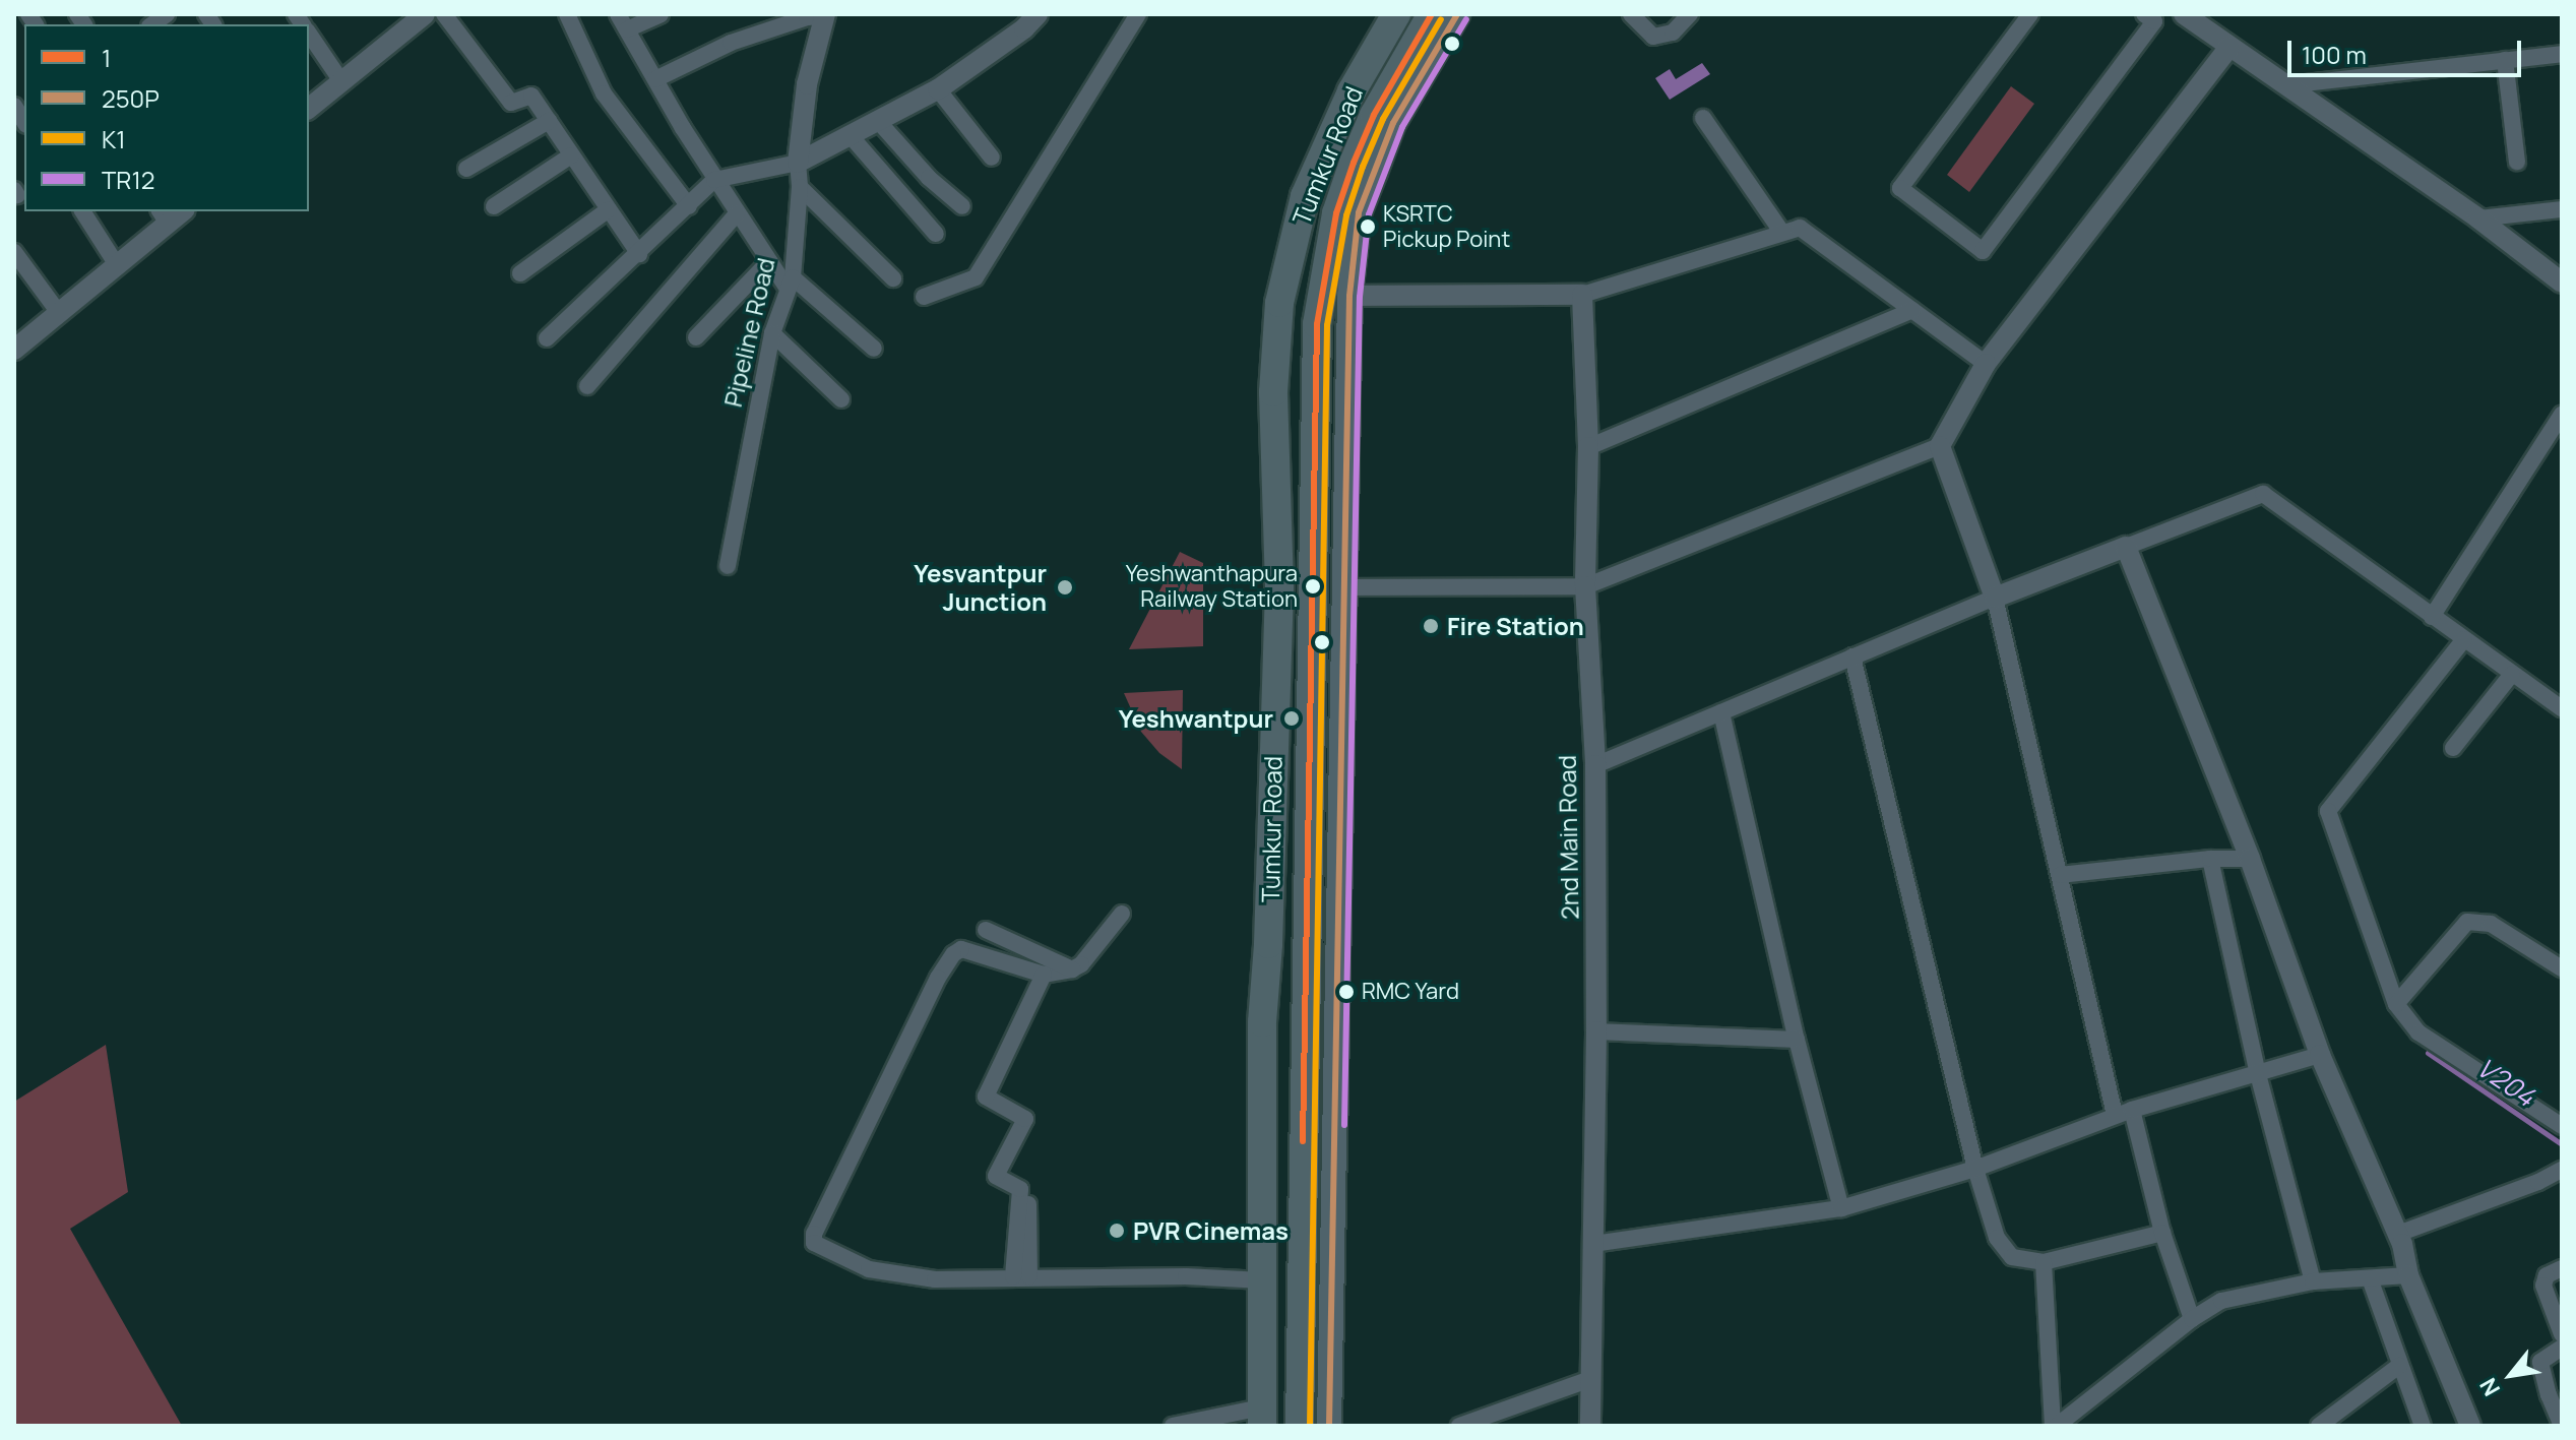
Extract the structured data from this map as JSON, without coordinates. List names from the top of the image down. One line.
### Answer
{"streets":{"highway":["Tumkur Road"],"street":["Pipeline Road","2nd Main Road"]},"water":["V204"],"places":["KSRTC Pickup Point","Yeshwanthapura Railway Station","Yesvantpur Junction","Fire Station","Yeshwantpur","RMC Yard","PVR Cinemas"],"lines":["transit line 1","transit line 250P","transit line K1","transit line TR12"],"legend":["1","250P","K1","TR12"],"scale_bar":"100 m","north":"bottom left"}
